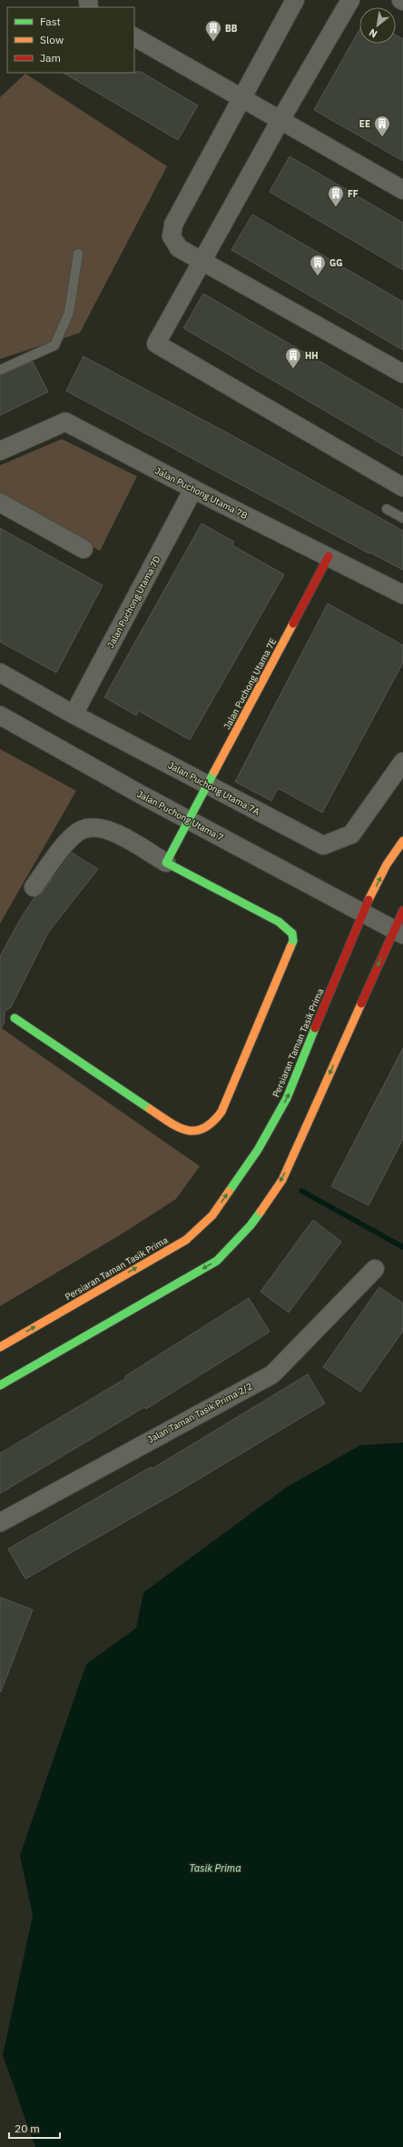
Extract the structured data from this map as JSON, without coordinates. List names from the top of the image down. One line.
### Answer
{"streets":{"main road":["Jalan Puchong Utama 7E","Persiaran Taman Tasik Prima"],"street":["Jalan Puchong Utama 7B","Jalan Puchong Utama 7D","Jalan Puchong Utama 7A","Jalan Puchong Utama 7","Jalan Taman Tasik Prima 2/2"]},"crossings":[["Jalan Puchong Utama 7B","Jalan Puchong Utama 7D"],["Jalan Puchong Utama 7B","Jalan Puchong Utama 7E"],["Jalan Puchong Utama 7D","Jalan Puchong Utama 7A"],["Jalan Puchong Utama 7E","Jalan Puchong Utama 7A"],["Jalan Puchong Utama 7E","Jalan Puchong Utama 7"],["Jalan Puchong Utama 7","Persiaran Taman Tasik Prima"]],"water":["Tasik Prima"],"places":{"building":["BB","EE","FF","GG","HH"]},"legend":["Fast","Slow","Jam"],"scale_bar":"20 m","north":"bottom left"}
